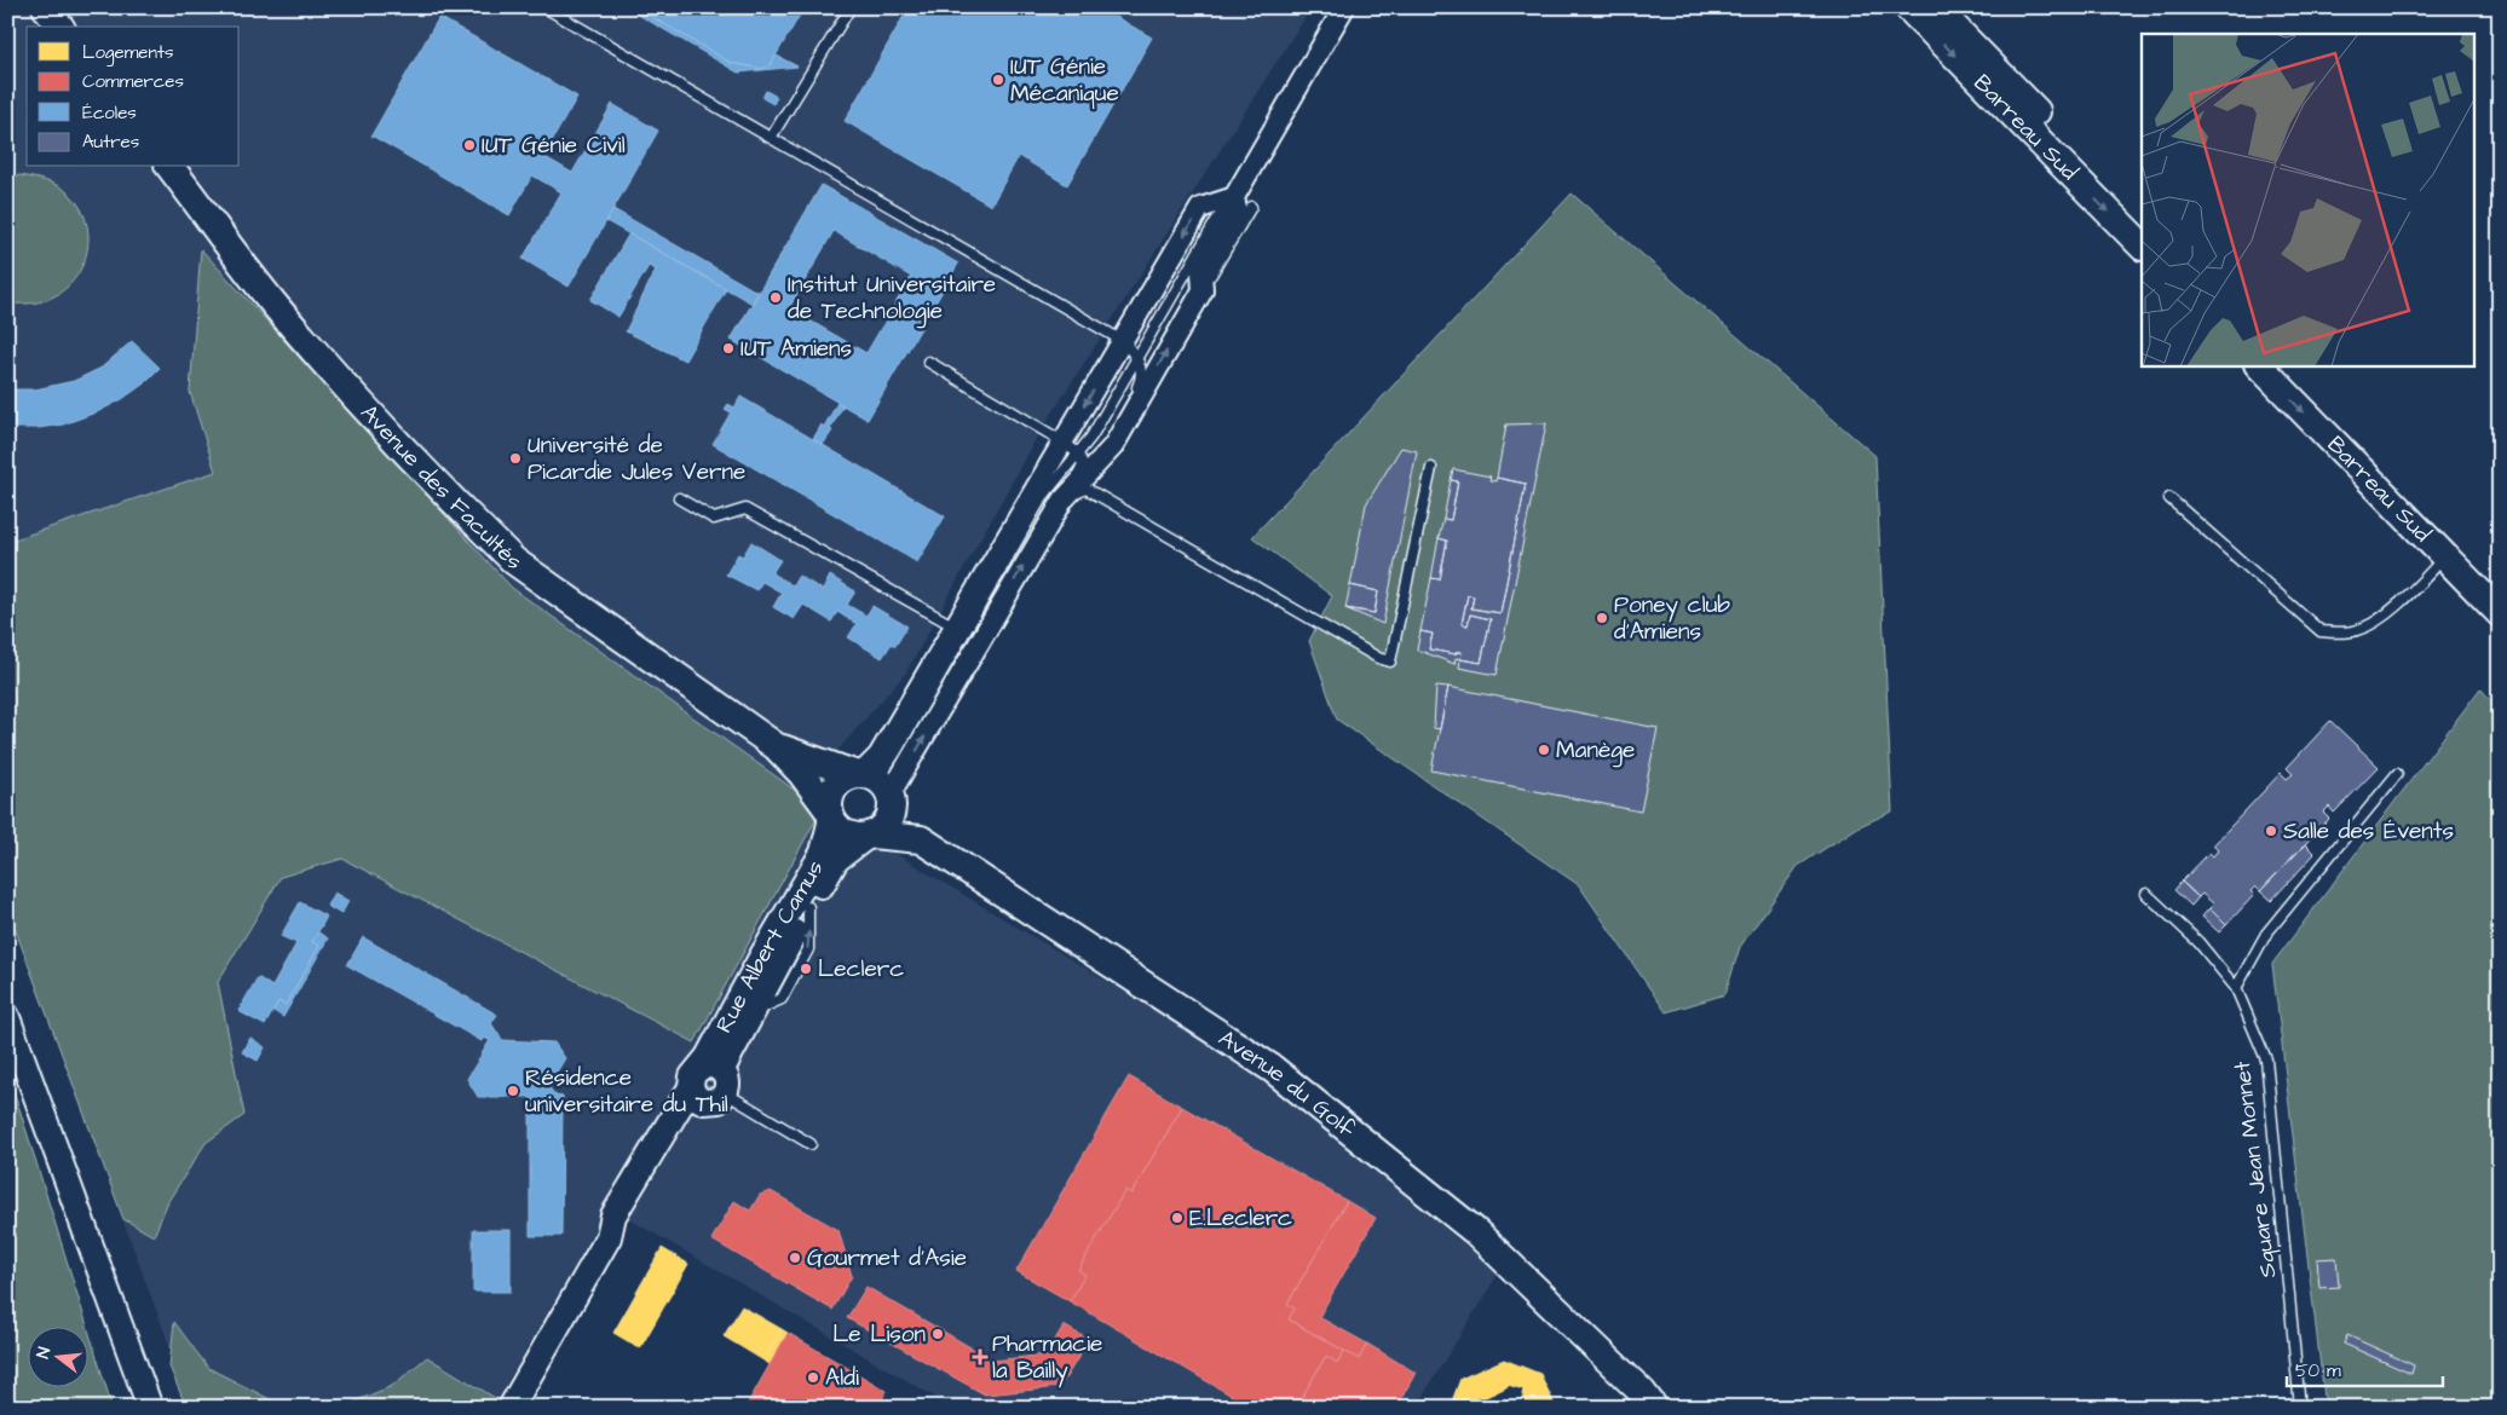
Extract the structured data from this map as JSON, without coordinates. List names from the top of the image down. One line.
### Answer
{"streets":{"main road":["Barreau Sud","Avenue des Facultés","Avenue du Golf"],"street":["Rue Albert Camus"],"lane":["Square Jean Monnet"]},"crossings":[["Avenue des Facultés","Rue Albert Camus"],["Avenue des Facultés","Avenue du Golf"],["Rue Albert Camus","Avenue du Golf"]],"places":{"other":["IUT Génie Mécanique","IUT Génie Civil","Institut Universitaire de Technologie","IUT Amiens","Université de Picardie Jules Verne","Poney club d'Amiens","Manège","Salle des Évents","Leclerc","Résidence universitaire du Thil","E.Leclerc","Gourmet d'Asie","Le Lison","Aldi"],"health":["Pharmacie la Bailly"]},"legend":["Logements","Commerces","Écoles","Autres"],"scale_bar":"50 m","north":"left"}
